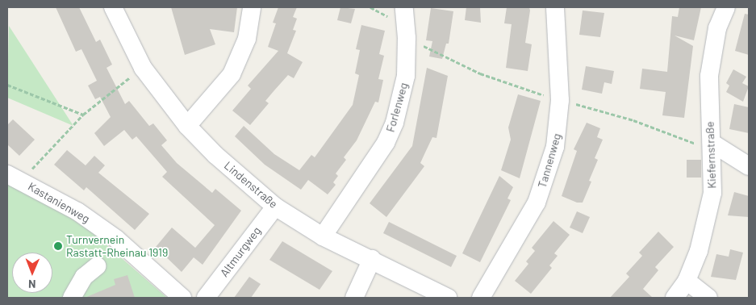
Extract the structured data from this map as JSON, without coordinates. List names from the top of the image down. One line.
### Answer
{"streets":{"street":["Forlenweg","Kiefernstraße","Tannenweg","Lindenstraße","Kastanienweg","Altmurgweg"]},"crossings":[["Forlenweg","Lindenstraße"],["Lindenstraße","Altmurgweg"]],"places":["Turnvernein Rastatt-Rheinau 1919"],"north":"bottom"}
